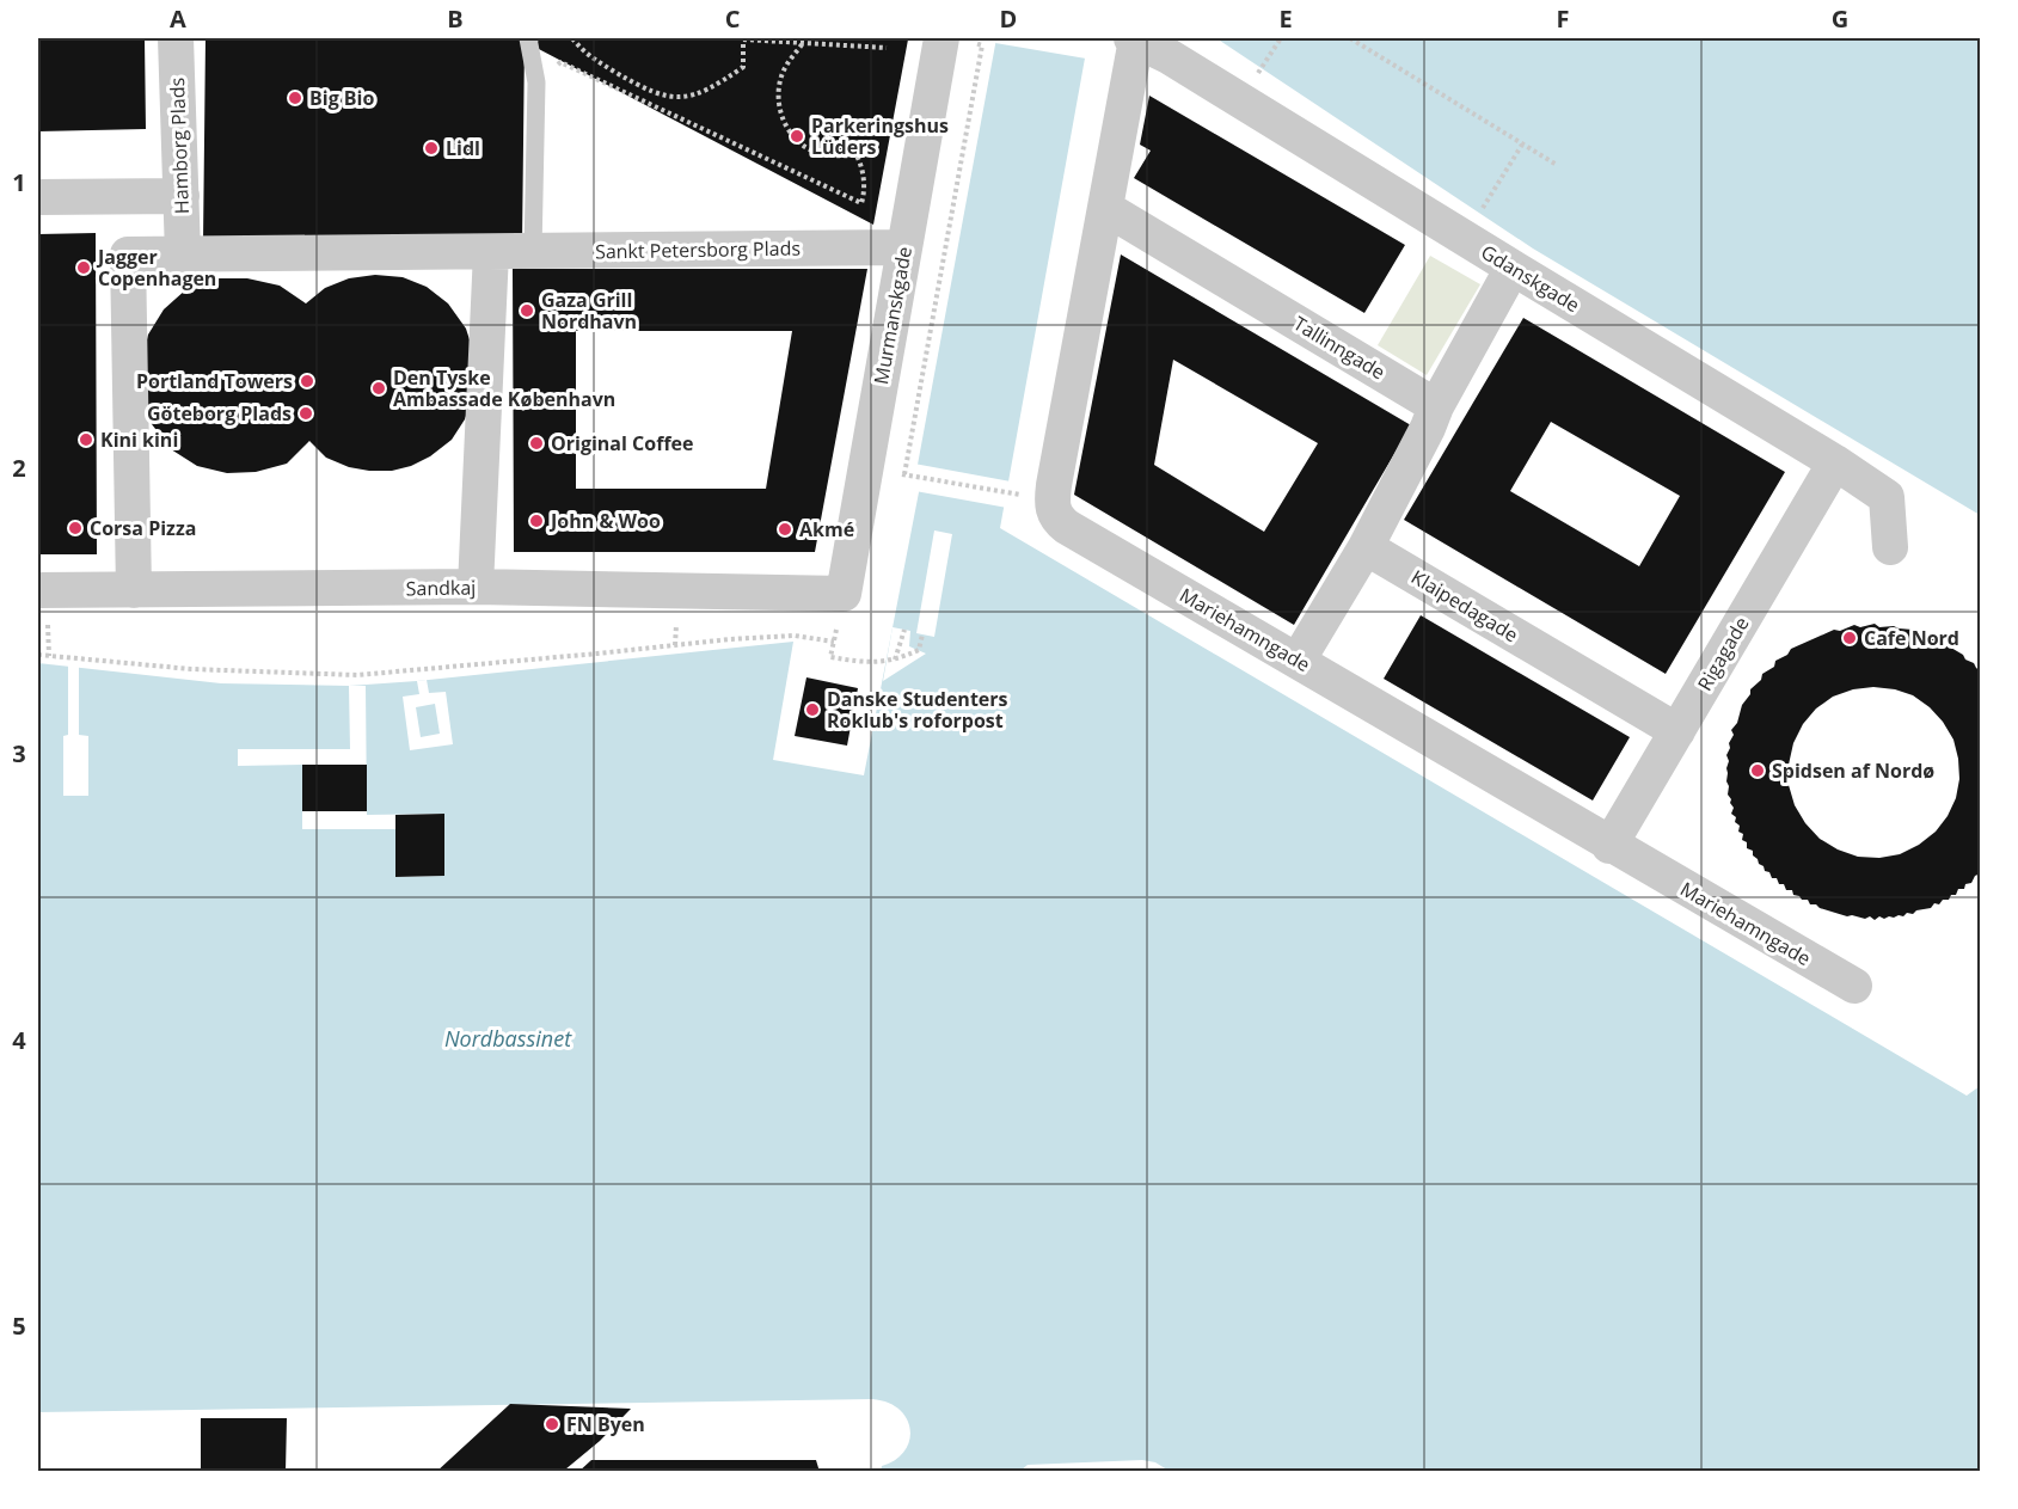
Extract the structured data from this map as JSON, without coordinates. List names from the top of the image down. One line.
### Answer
{"streets":{"street":["Hamborg Plads","Sankt Petersborg Plads","Gdanskgade","Murmanskgade","Tallinngade","Sandkaj","Klaipedagade","Mariehamngade","Rigagade"]},"crossings":[["Sankt Petersborg Plads","Murmanskgade"],["Gdanskgade","Mariehamngade"],["Gdanskgade","Rigagade"],["Murmanskgade","Sandkaj"],["Tallinngade","Mariehamngade"],["Klaipedagade","Rigagade"],["Mariehamngade","Rigagade"]],"water":["Nordbassinet"],"places":["Big Bio","Parkeringshus Lüders","Lidl","Jagger Copenhagen","Gaza Grill Nordhavn","Portland Towers","Den Tyske Ambassade København","Göteborg Plads","Kini kini","Original Coffee","John & Woo","Corsa Pizza","Akmé","Cafe Nord","Danske Studenters Roklub's roforpost","Spidsen af Nordø","FN Byen"],"grid":{"columns":["A","B","C","D","E","F","G"],"rows":["1","2","3","4","5"]}}
